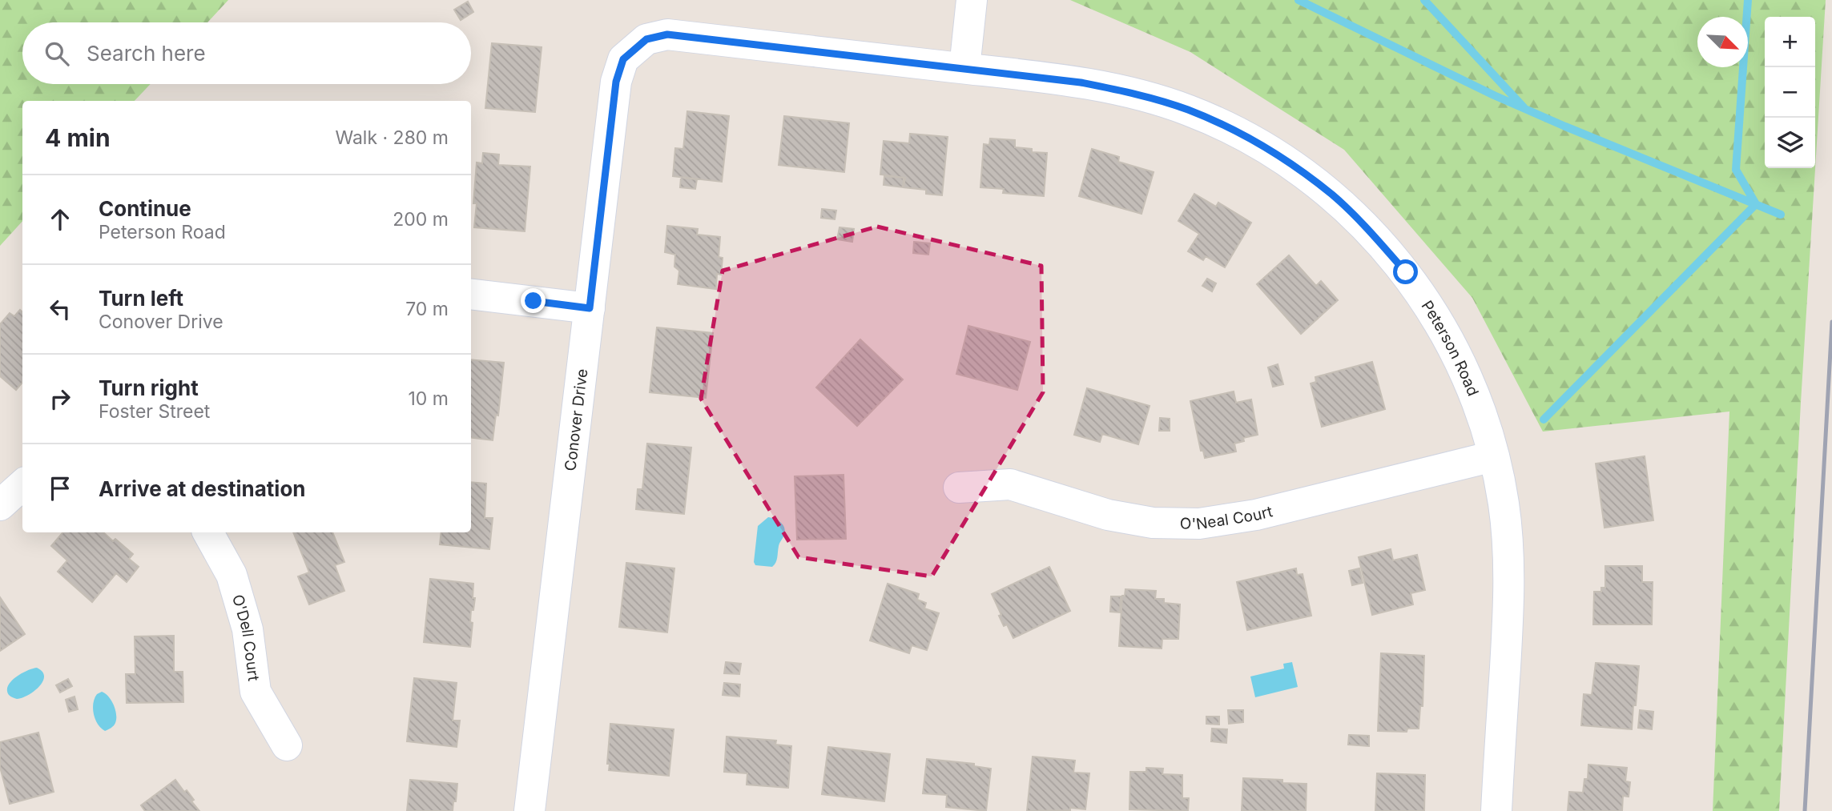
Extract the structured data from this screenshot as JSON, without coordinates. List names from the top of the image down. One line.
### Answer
{"streets":{"street":["Peterson Road","Conover Drive","O'Neal Court","O'Dell Court"]},"crossings":[["Peterson Road","Conover Drive"],["Peterson Road","O'Neal Court"]],"north":"bottom right","page":{"map_buttons":["+","−"],"search":"Search here","heading":["4 min","Walk · 280 m"],"list":[["Continue","Peterson Road","200 m"],["Turn left","Conover Drive","70 m"],["Turn right","Foster Street","10 m"],"Arrive at destination"]}}
